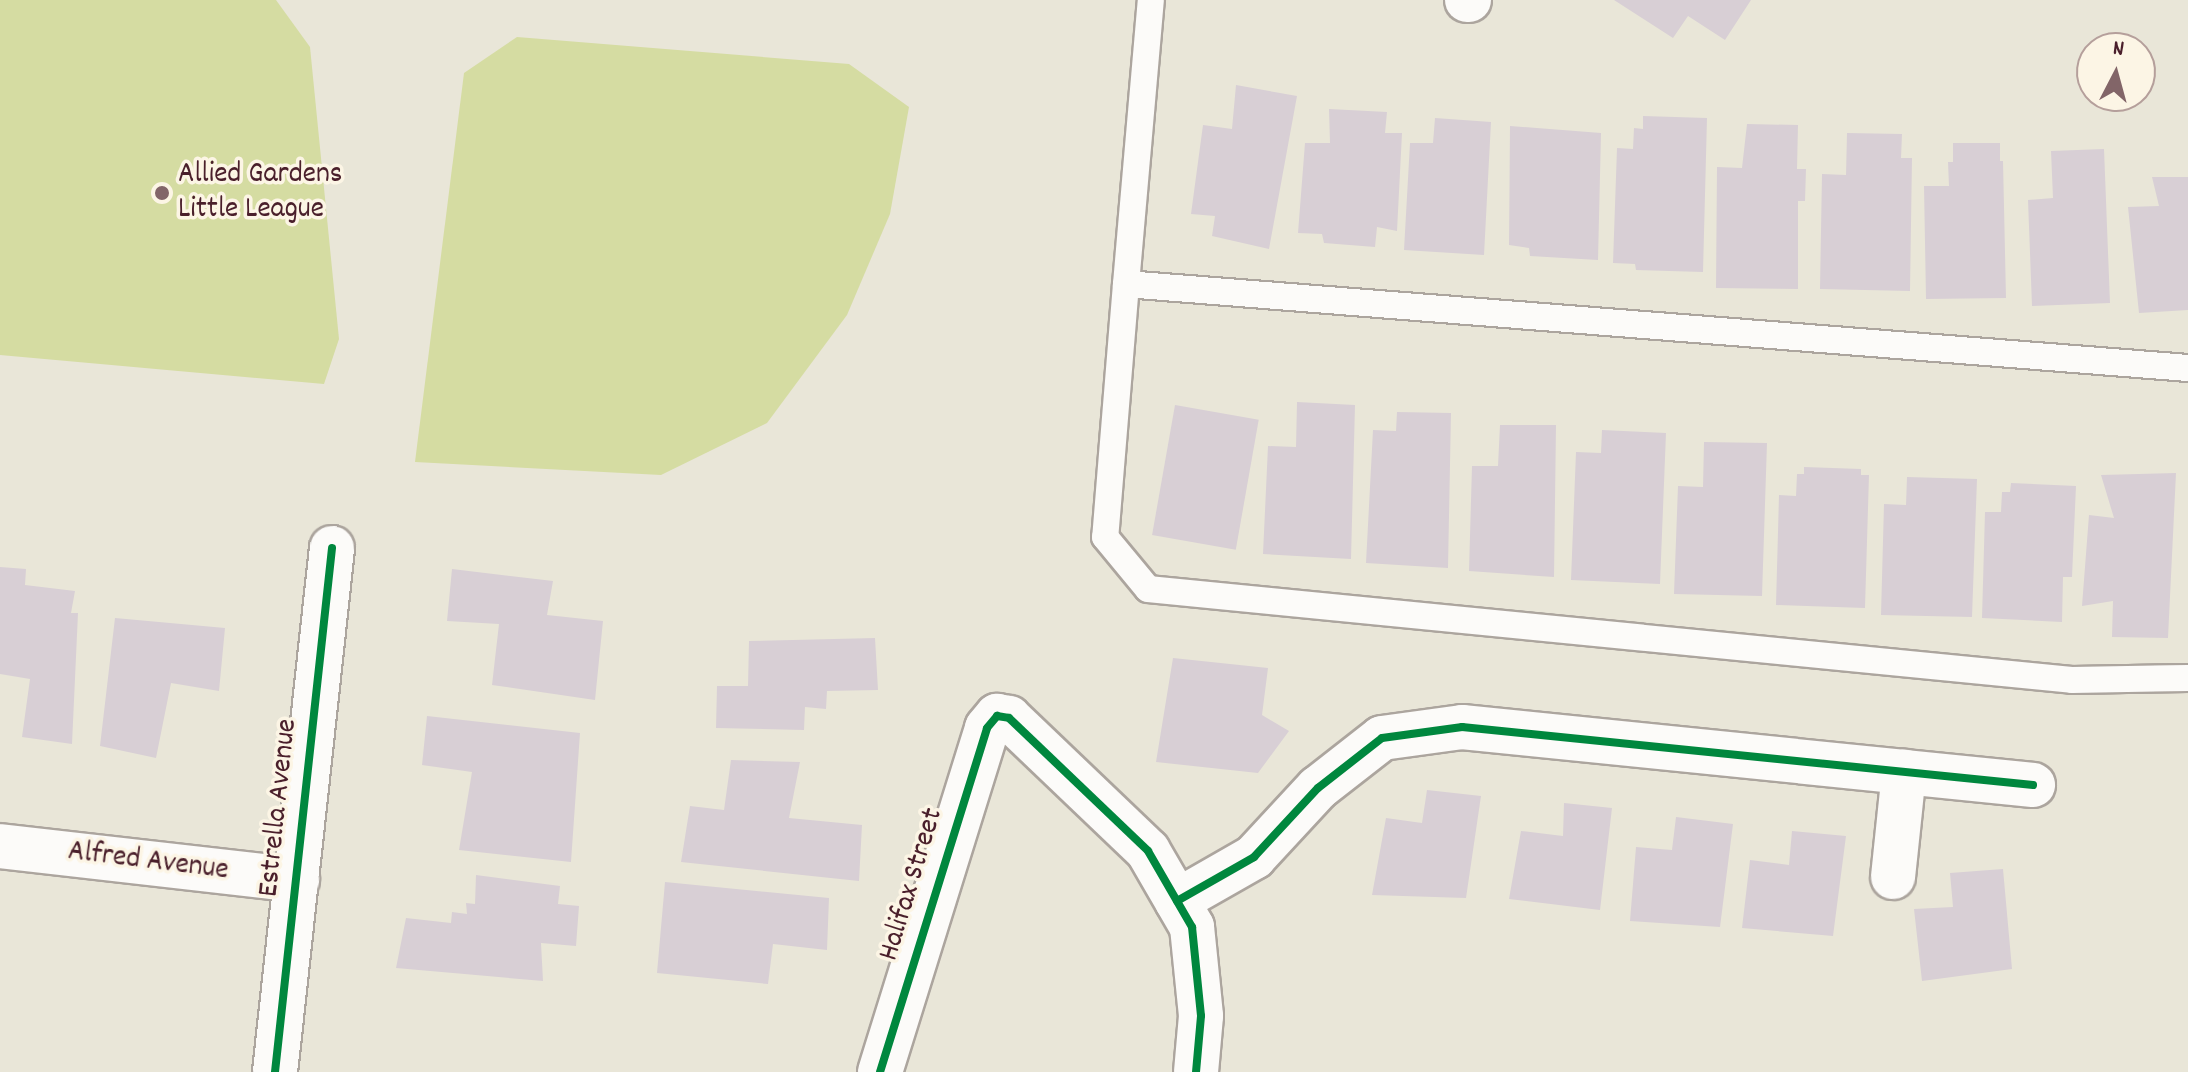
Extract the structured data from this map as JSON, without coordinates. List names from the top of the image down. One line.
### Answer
{"streets":{"street":["Estrella Avenue","Alfred Avenue","Halifax Street"]},"crossings":[["Estrella Avenue","Alfred Avenue"]],"places":["Allied Gardens Little League"],"north":"top"}
